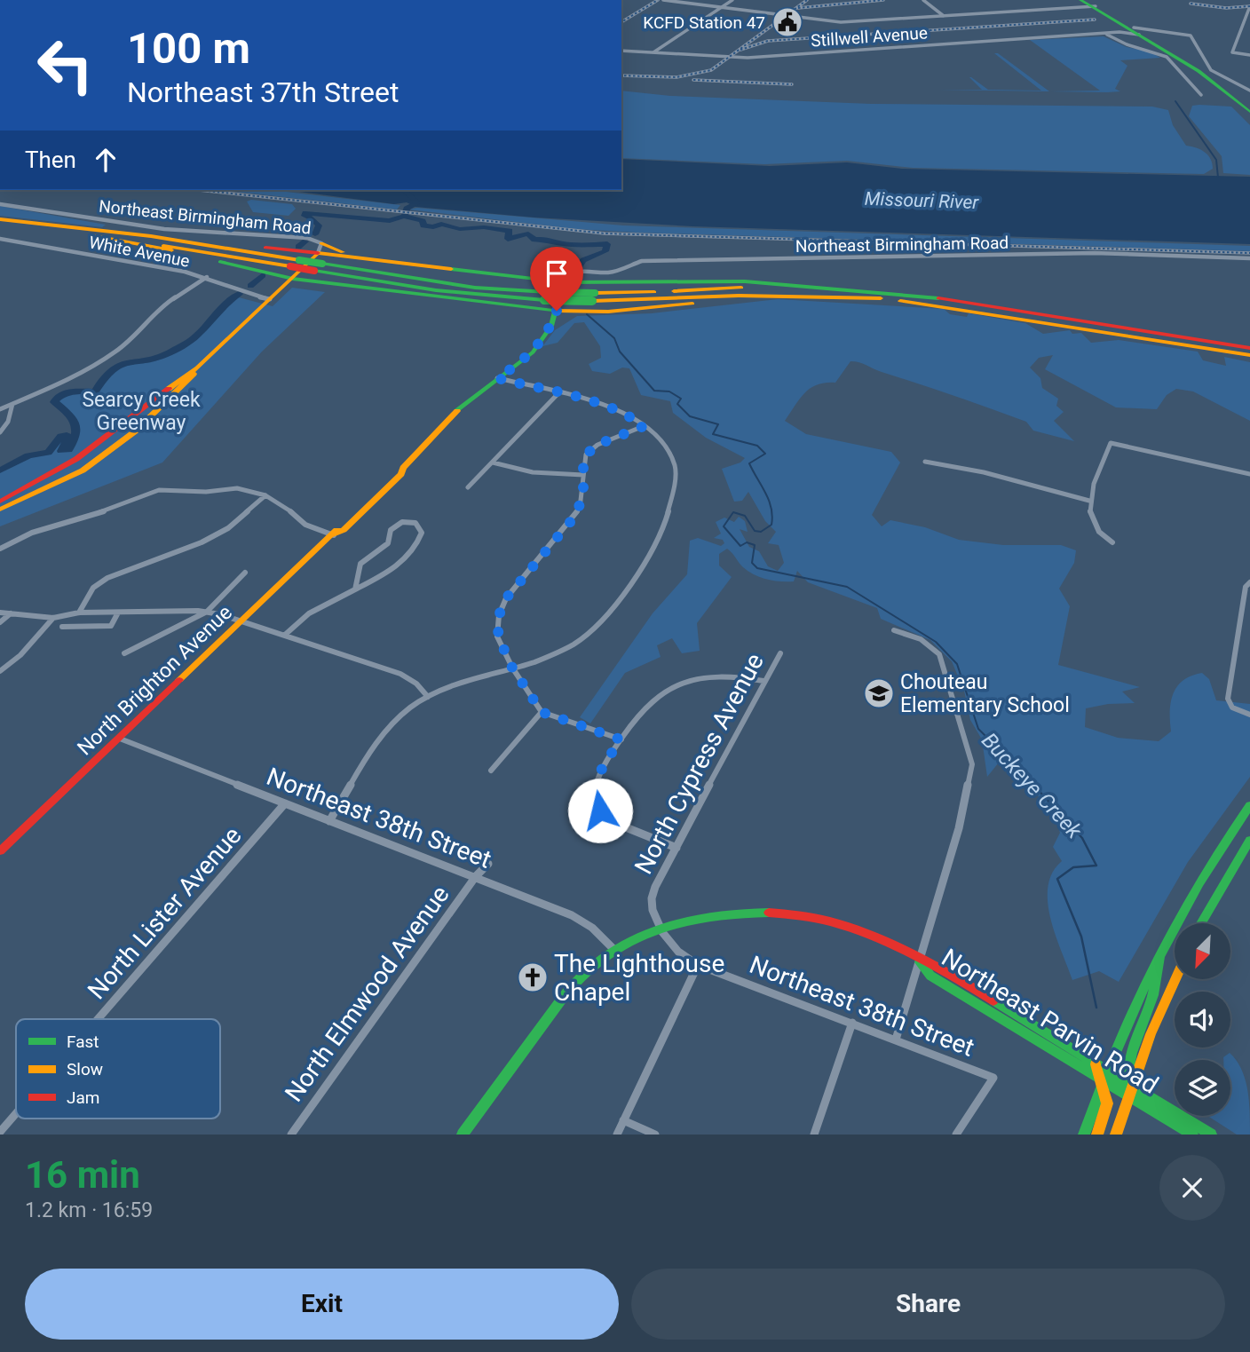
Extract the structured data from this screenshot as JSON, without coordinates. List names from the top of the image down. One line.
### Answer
{"streets":{"main road":["North Brighton Avenue","Northeast Parvin Road"],"street":["Stillwell Avenue","Northeast Birmingham Road","White Avenue","North Cypress Avenue","Northeast 38th Street","North Lister Avenue","North Elmwood Avenue"]},"crossings":[["Northeast Birmingham Road","North Brighton Avenue"],["North Brighton Avenue","Northeast 38th Street"],["North Cypress Avenue","Northeast 38th Street"],["North Cypress Avenue","Northeast Parvin Road"],["Northeast 38th Street","North Lister Avenue"],["Northeast 38th Street","North Elmwood Avenue"],["Northeast 38th Street","Northeast Parvin Road"]],"water":["Missouri River","Buckeye Creek"],"parks":["Searcy Creek Greenway"],"places":{"public building":["KCFD Station 47"],"school or university":["Chouteau Elementary School"],"church":["The Lighthouse Chapel"]},"legend":["Fast","Slow","Jam"],"north":"bottom left","page":{"turn":["100 m","Northeast 37th Street"],"then":"Then","heading":["16 min","1.2 km · 16:59"],"buttons":["Exit","Share"]}}
